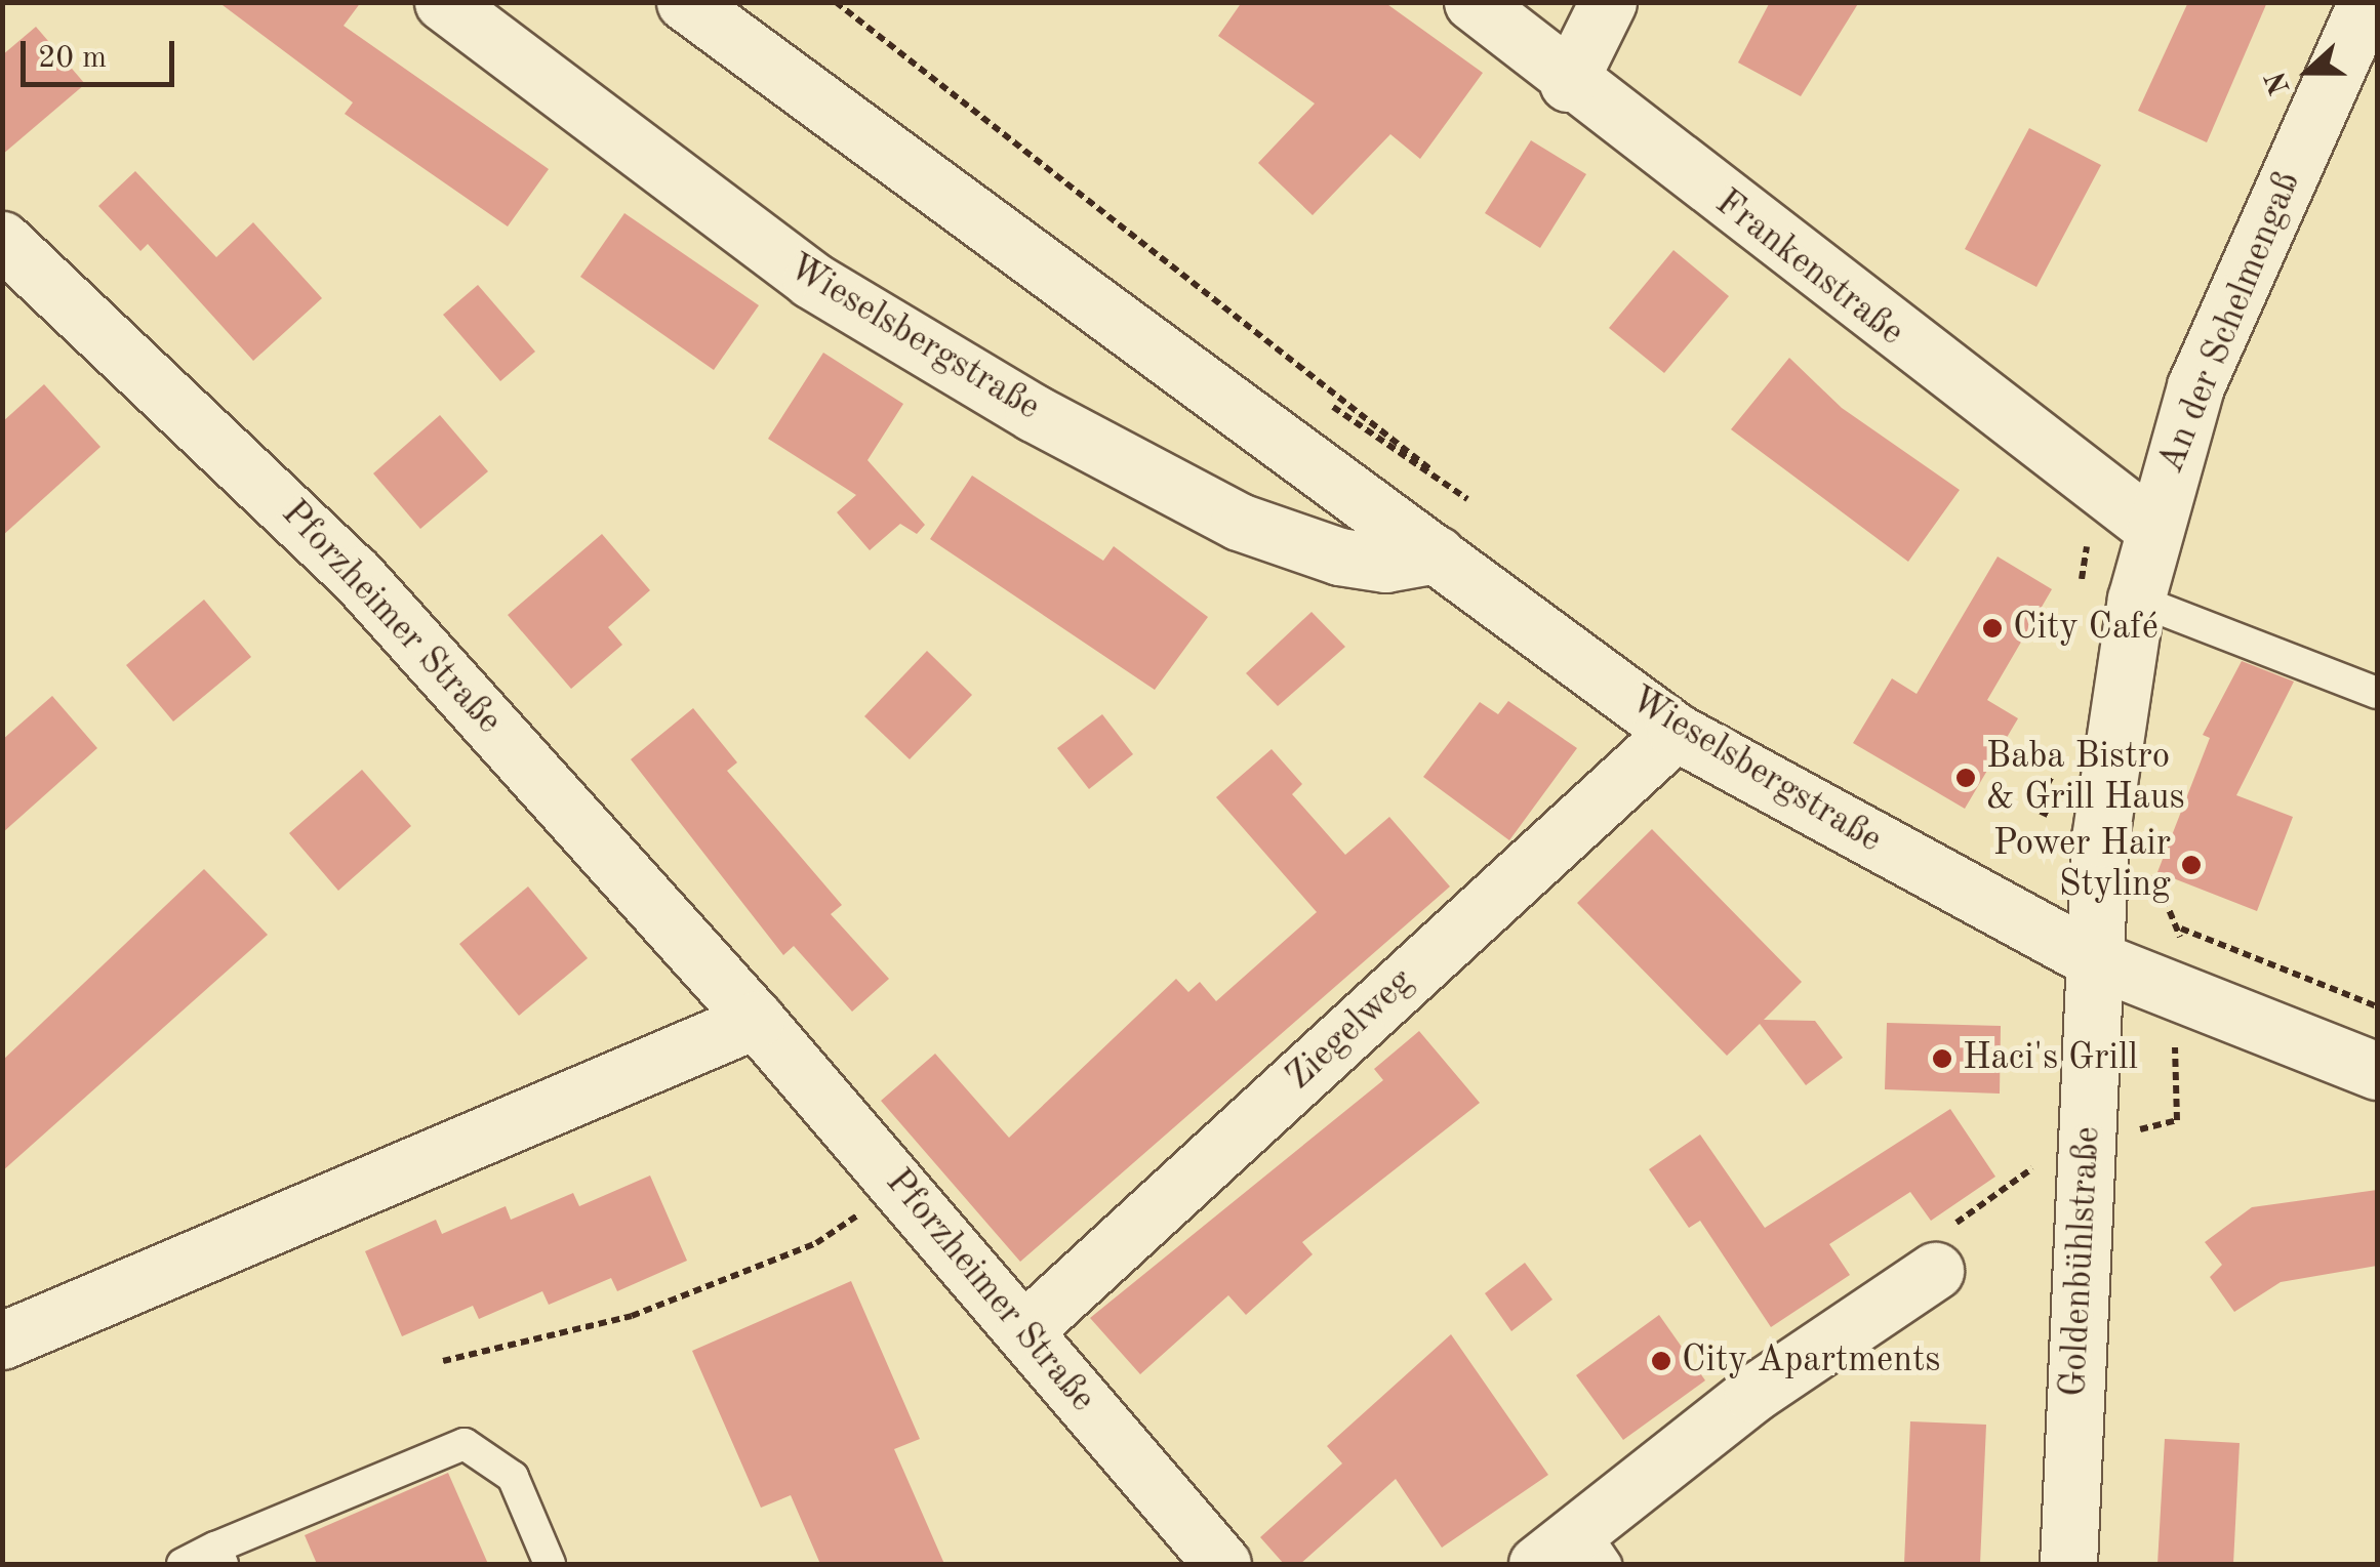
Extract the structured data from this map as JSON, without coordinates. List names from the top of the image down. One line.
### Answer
{"streets":{"street":["Frankenstraße","An der Schelmengaß","Wieselsbergstraße","Pforzheimer Straße","Ziegelweg","Goldenbühlstraße"]},"crossings":[["Frankenstraße","An der Schelmengaß"],["An der Schelmengaß","Wieselsbergstraße"],["An der Schelmengaß","Goldenbühlstraße"],["Wieselsbergstraße","Ziegelweg"],["Wieselsbergstraße","Goldenbühlstraße"],["Pforzheimer Straße","Ziegelweg"]],"places":["City Café","Baba Bistro & Grill Haus","Power Hair Styling","Haci's Grill","City Apartments"],"scale_bar":"20 m","north":"left"}
